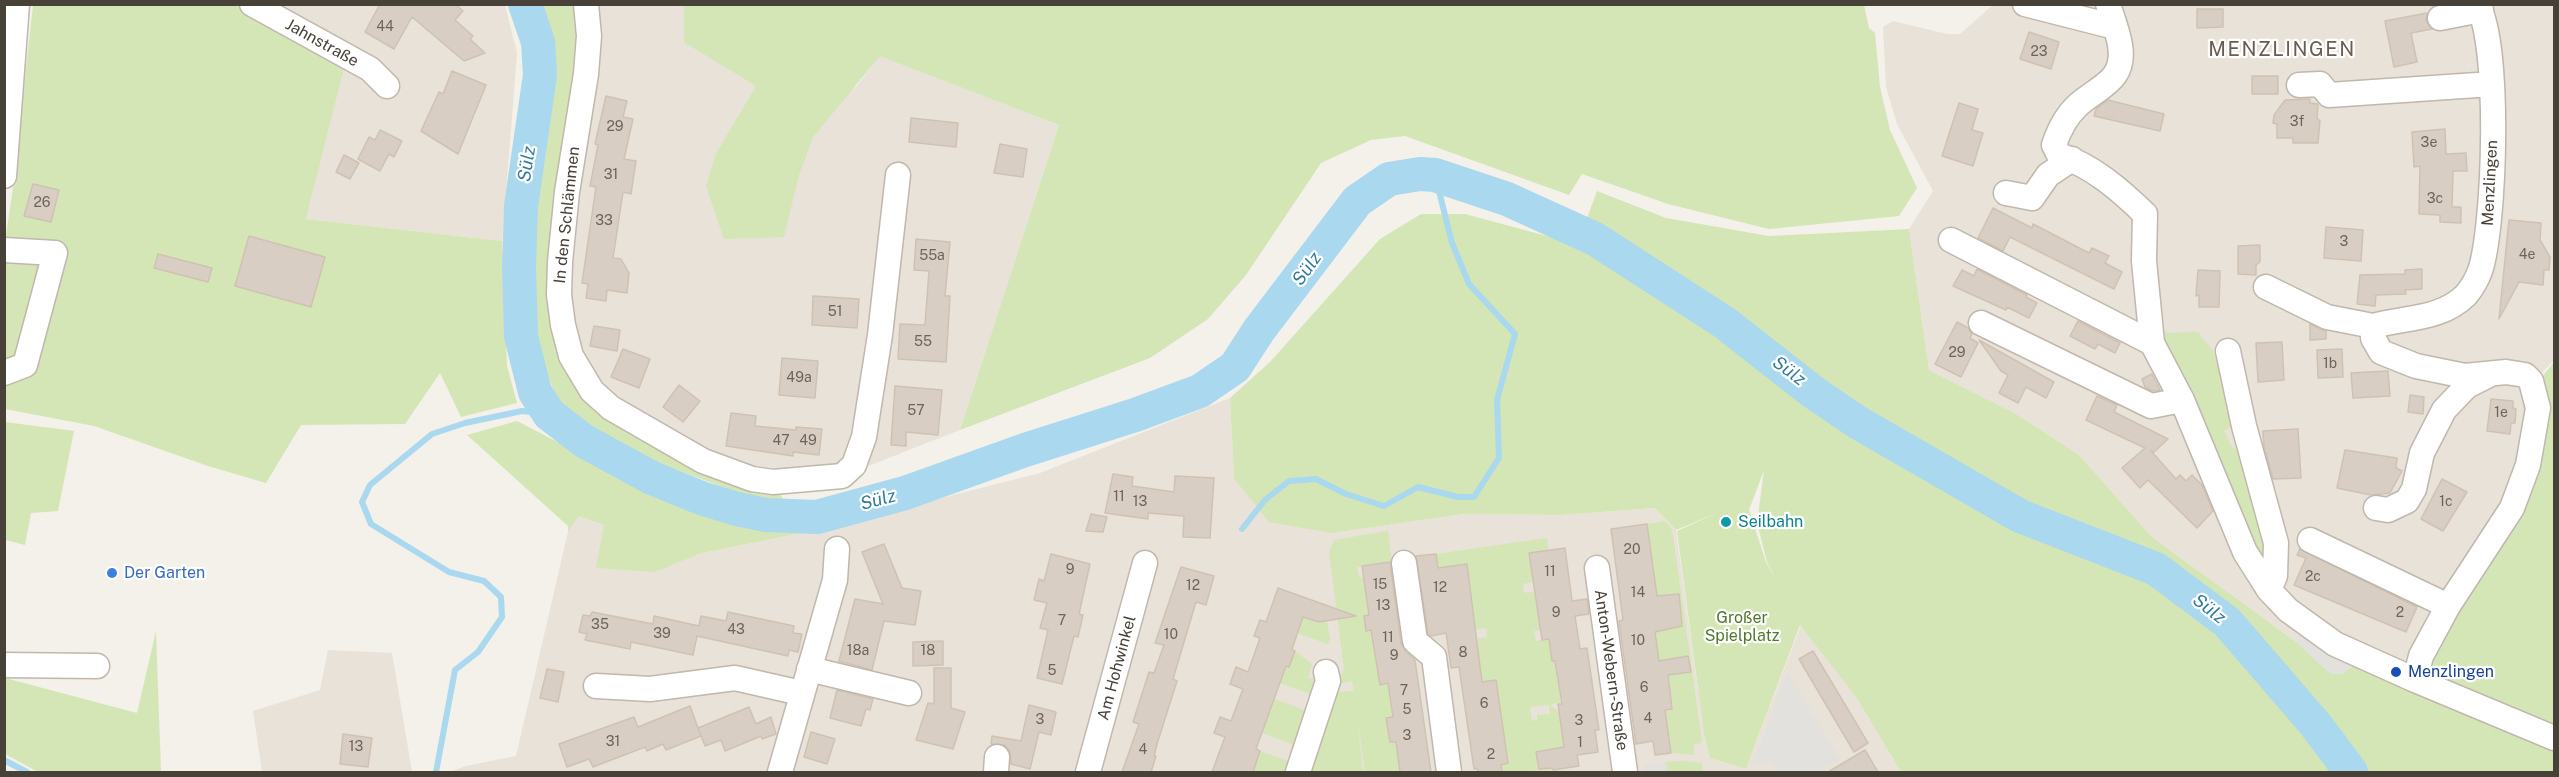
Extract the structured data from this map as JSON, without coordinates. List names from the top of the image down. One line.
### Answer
{"streets":{"street":["Jahnstraße","Menzlingen","In den Schlämmen","Am Hohwinkel","Anton-Webern-Straße"]},"districts":["MENZLINGEN"],"water":["Sülz"],"parks":["Großer Spielplatz"],"places":["Seilbahn","Der Garten","Menzlingen"],"house_numbers":["44","23","3f","29","3e","31","3c","26","33","3","4e","55a","51","55","29","1b","49a","57","1e","47","49","11","13","1c","20","9","11","2c","15","12","12","14","13","9","2","7","35","43","39","10","11","10","18a","18","8","9","5","6","7","6","5","4","3","3","3","31","1","13","4","2"]}
